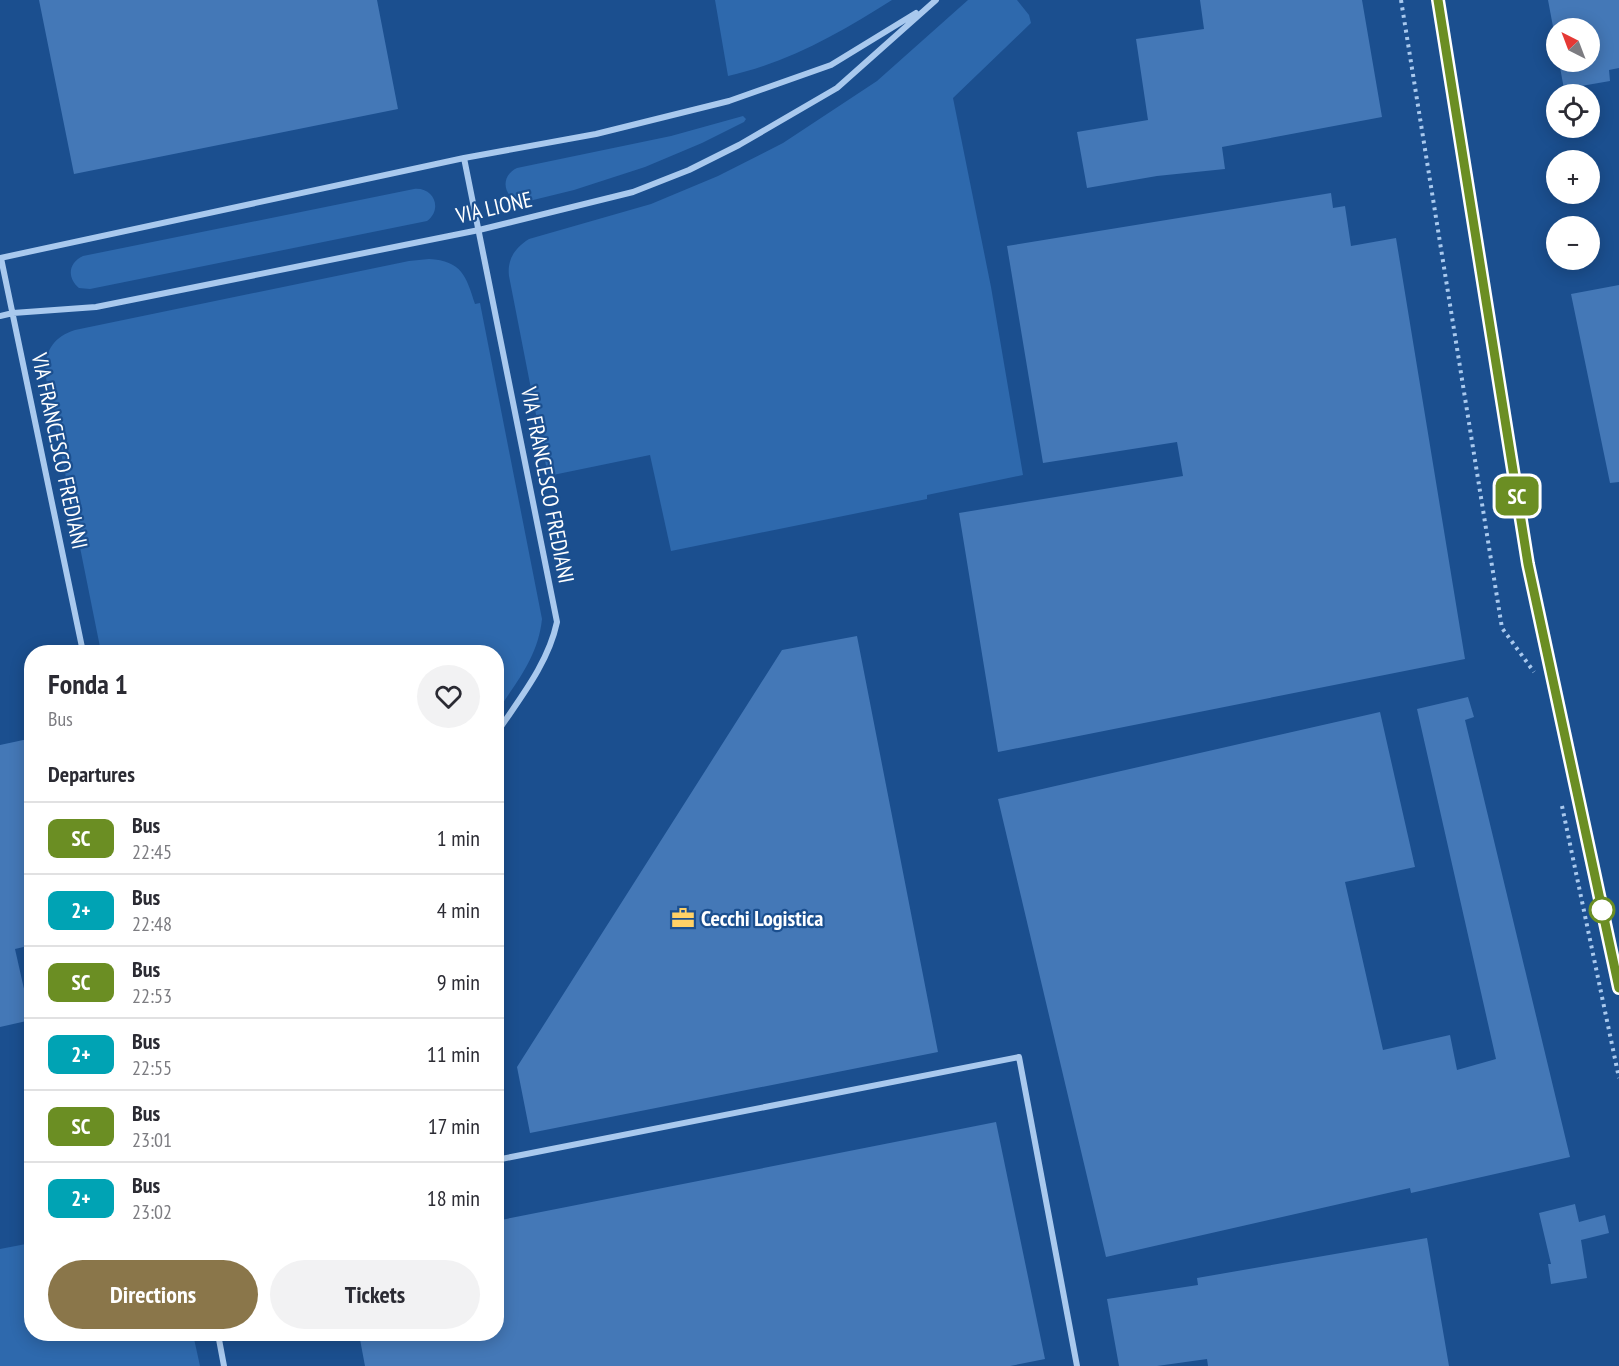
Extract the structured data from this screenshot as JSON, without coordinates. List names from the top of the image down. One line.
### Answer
{"streets":{"street":["VIA LIONE","VIA FRANCESCO FREDIANI"]},"crossings":[["VIA LIONE","VIA FRANCESCO FREDIANI"]],"places":{"office":["Cecchi Logistica"]},"lines":["bus line SC"],"north":"top left","page":{"on_map":"SC","map_buttons":["+","−"],"heading":[["Fonda 1","Bus"],"Departures"],"list":[{"mark":"SC","name":"Bus","note":"22:45","value":"1 min"},{"mark":"2+","name":"Bus","note":"22:48","value":"4 min"},{"mark":"SC","name":"Bus","note":"22:53","value":"9 min"},{"mark":"2+","name":"Bus","note":"22:55","value":"11 min"},{"mark":"SC","name":"Bus","note":"23:01","value":"17 min"},{"mark":"2+","name":"Bus","note":"23:02","value":"18 min"}],"buttons":["Directions","Tickets"]}}
